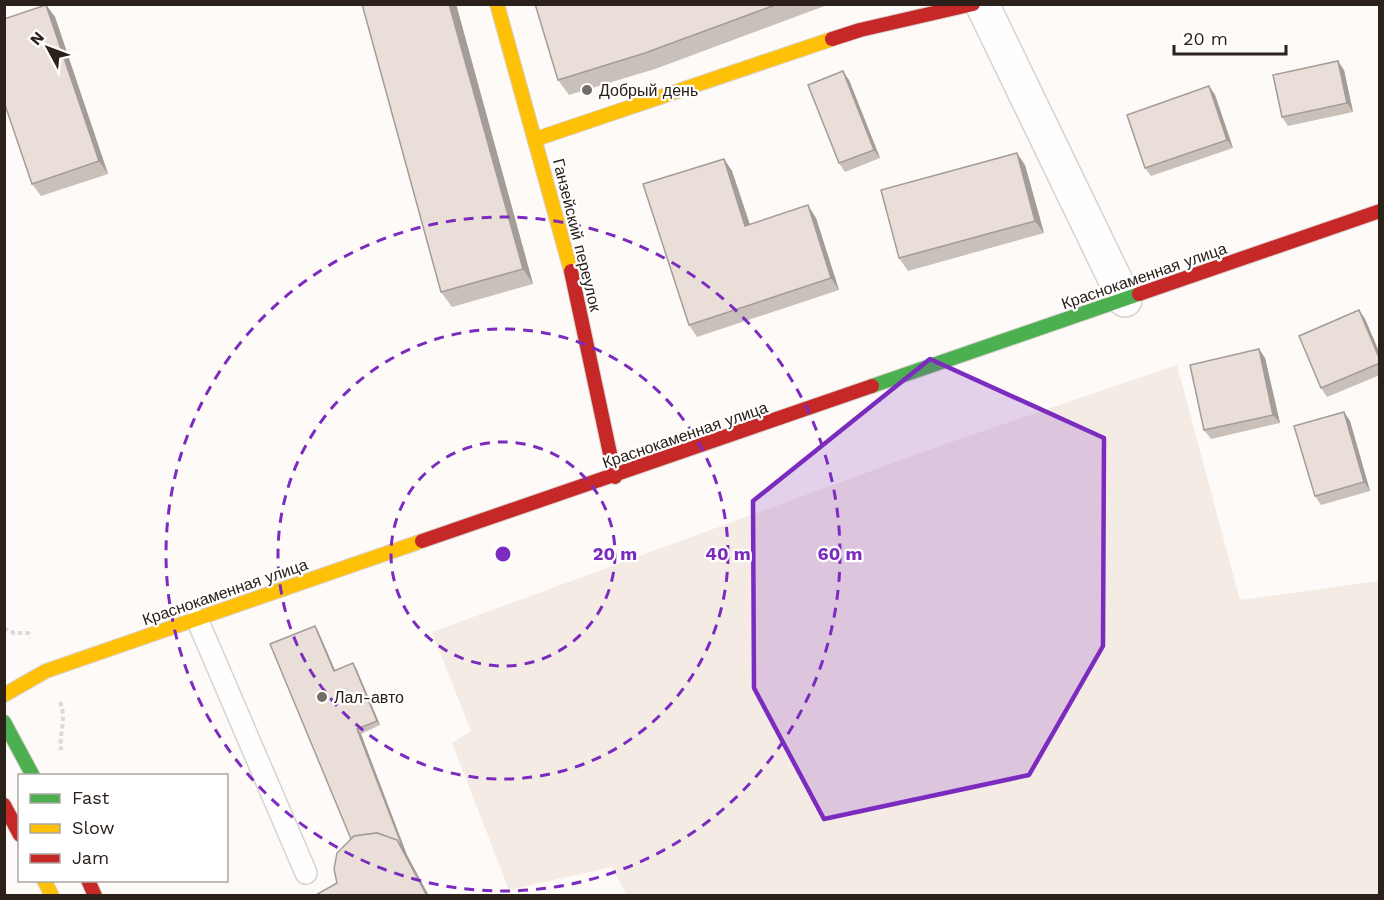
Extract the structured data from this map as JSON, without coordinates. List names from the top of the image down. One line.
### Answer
{"streets":{"street":["Ганзейский переулок","Краснокаменная улица"]},"crossings":[["Ганзейский переулок","Краснокаменная улица"]],"places":["Добрый день","Лал-авто"],"legend":["Fast","Slow","Jam"],"scale_bar":"20 m","north":"top left","rings":["20 m","40 m","60 m"]}
